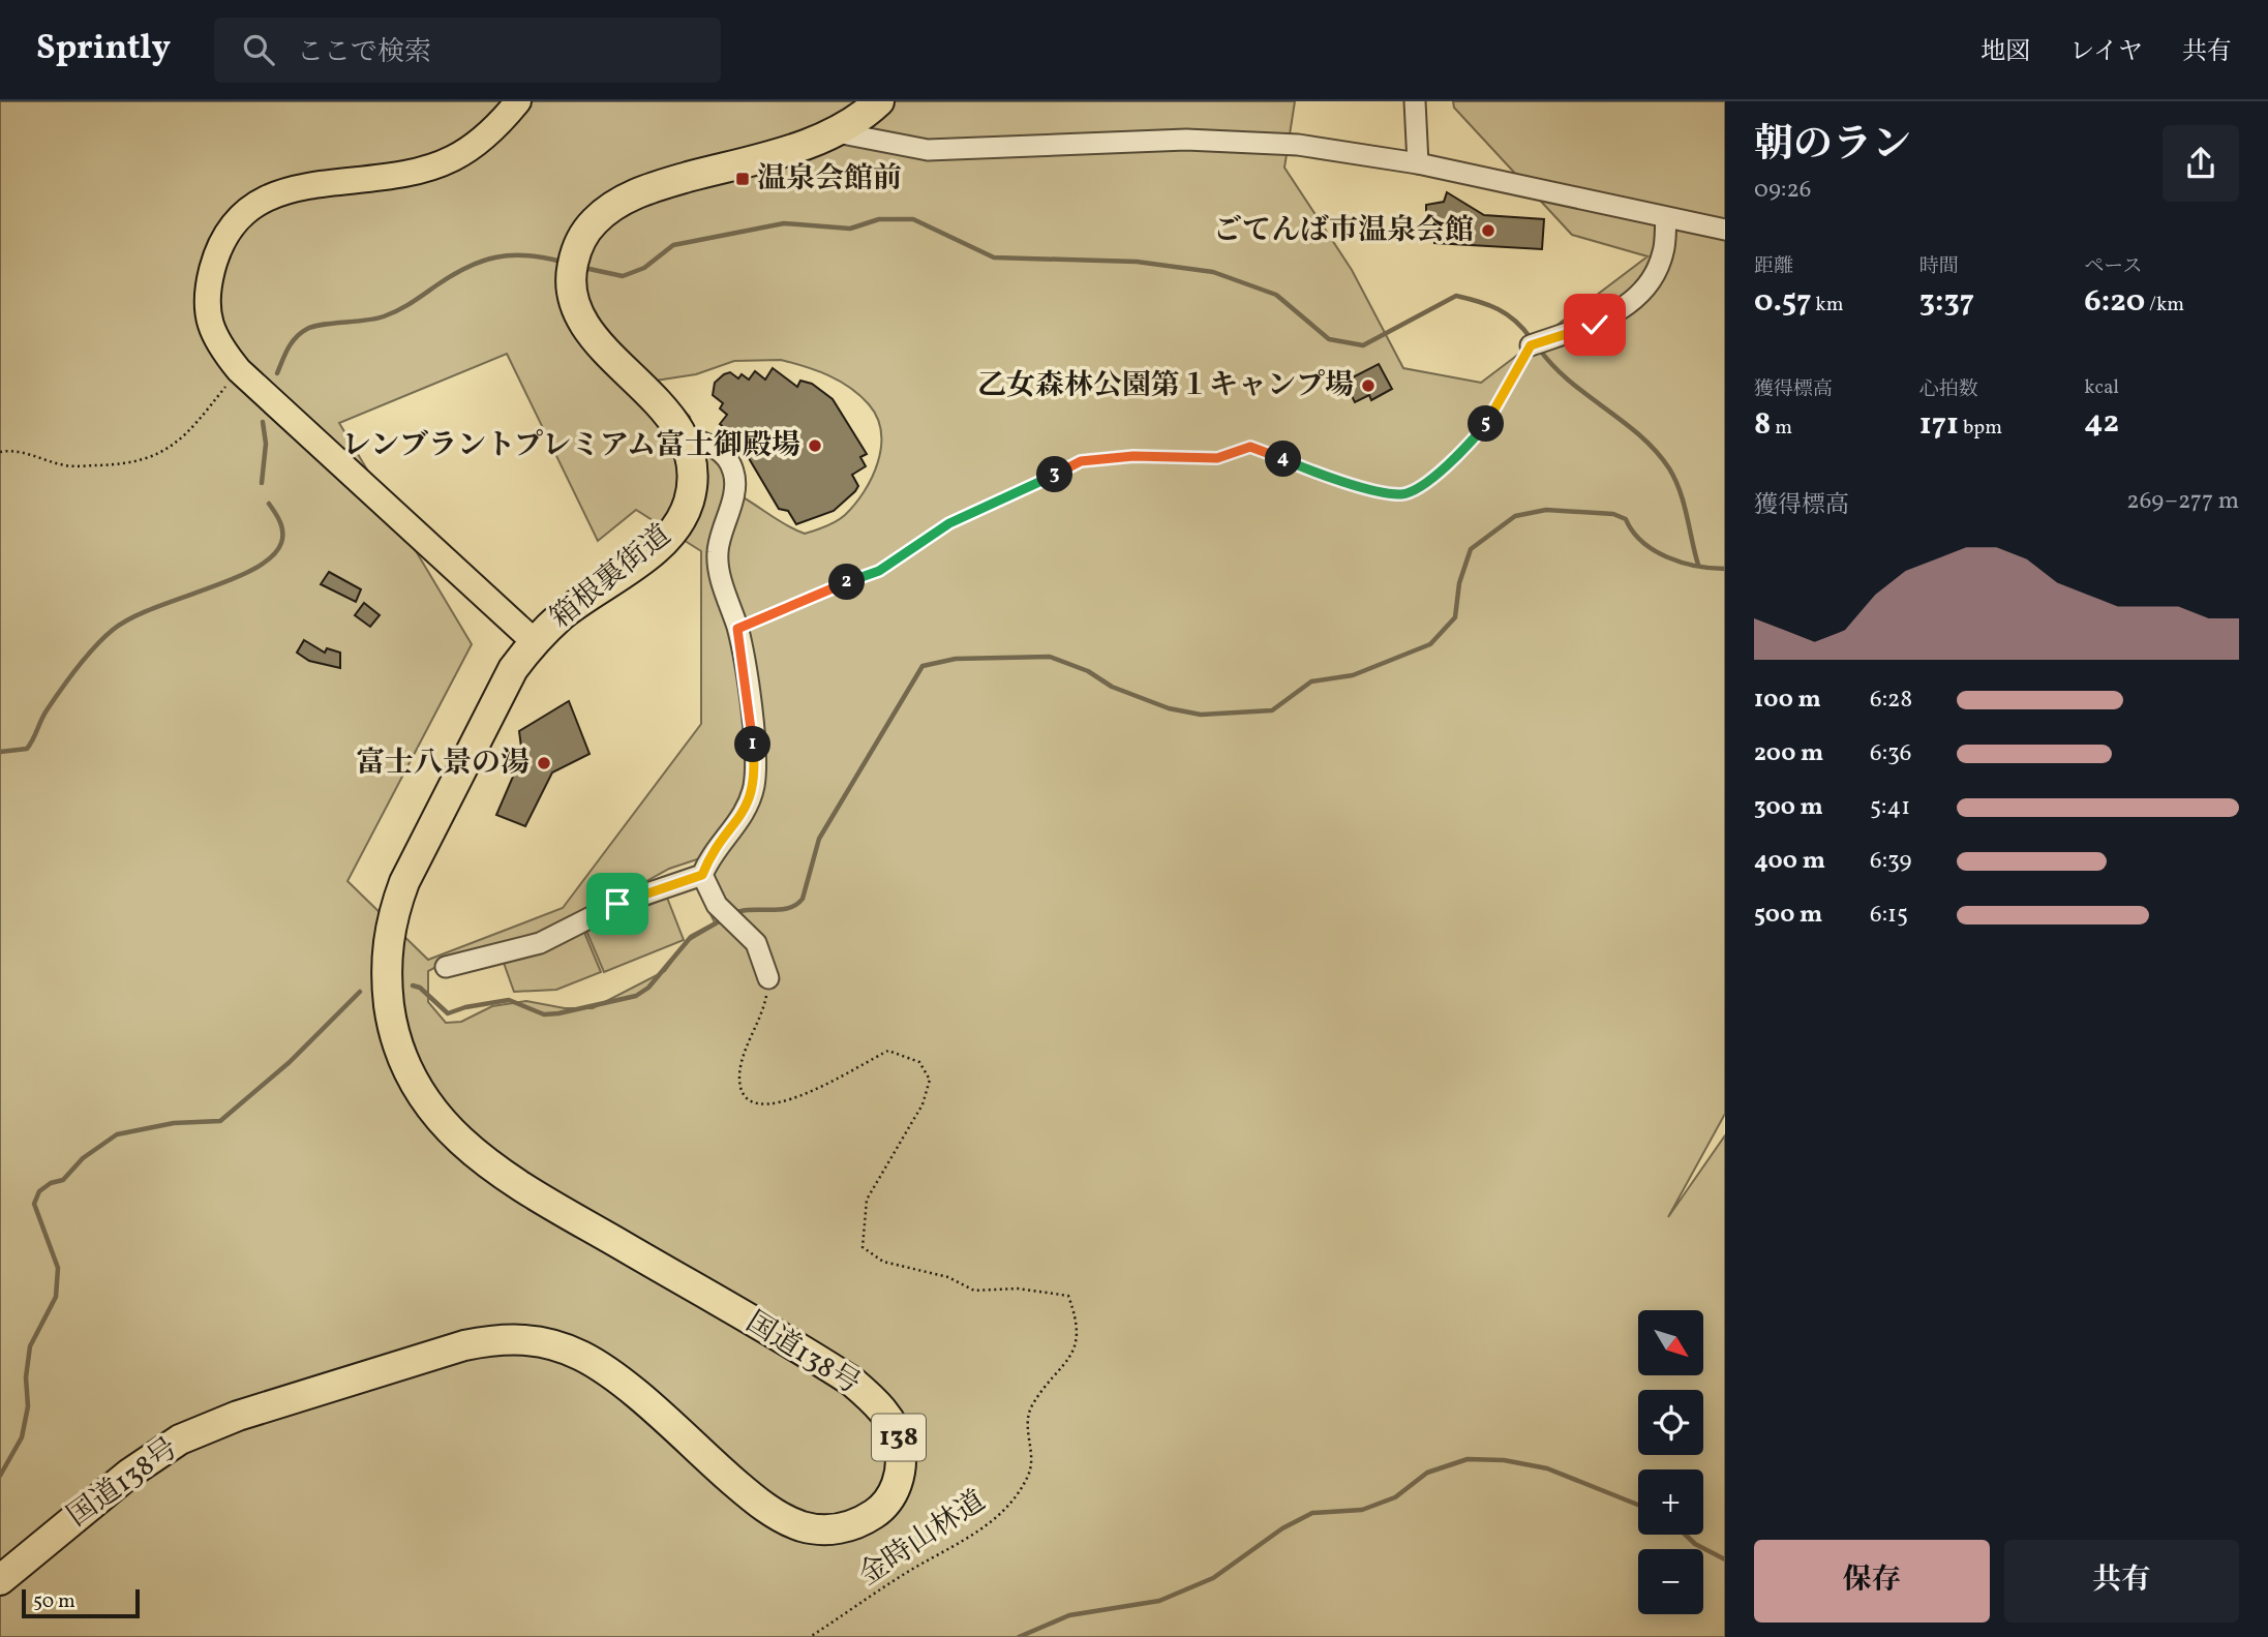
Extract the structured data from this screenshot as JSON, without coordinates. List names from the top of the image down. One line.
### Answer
{"streets":{"highway":["箱根裏街道","国道138号","138"],"path":["金時山林道"]},"crossings":[["箱根裏街道","国道138号"]],"places":{"transit":["温泉会館前"],"other":["ごてんば市温泉会館","乙女森林公園第１キャンプ場","レンブラントプレミアム富士御殿場","富士八景の湯"]},"scale_bar":"50 m","north":"bottom right","page":{"header":"Sprintly","search":"ここで検索","nav":["地図","レイヤ","共有"],"heading":["朝のラン","09:26"],"stats":[["距離","0.57 km"],["時間","3:37"],["ペース","6:20 /km"],["獲得標高","8 m"],["心拍数","171 bpm"],["kcal","42"]],"pins":["5","4","3","2","1"],"chart":["獲得標高","269–277 m"],"list":[{"name":"100 m","note":"6:28"},{"name":"200 m","note":"6:36"},{"name":"300 m","note":"5:41"},{"name":"400 m","note":"6:39"},{"name":"500 m","note":"6:15"}],"map_buttons":["+","−"],"buttons":["保存","共有"],"scale":"50 m"}}
